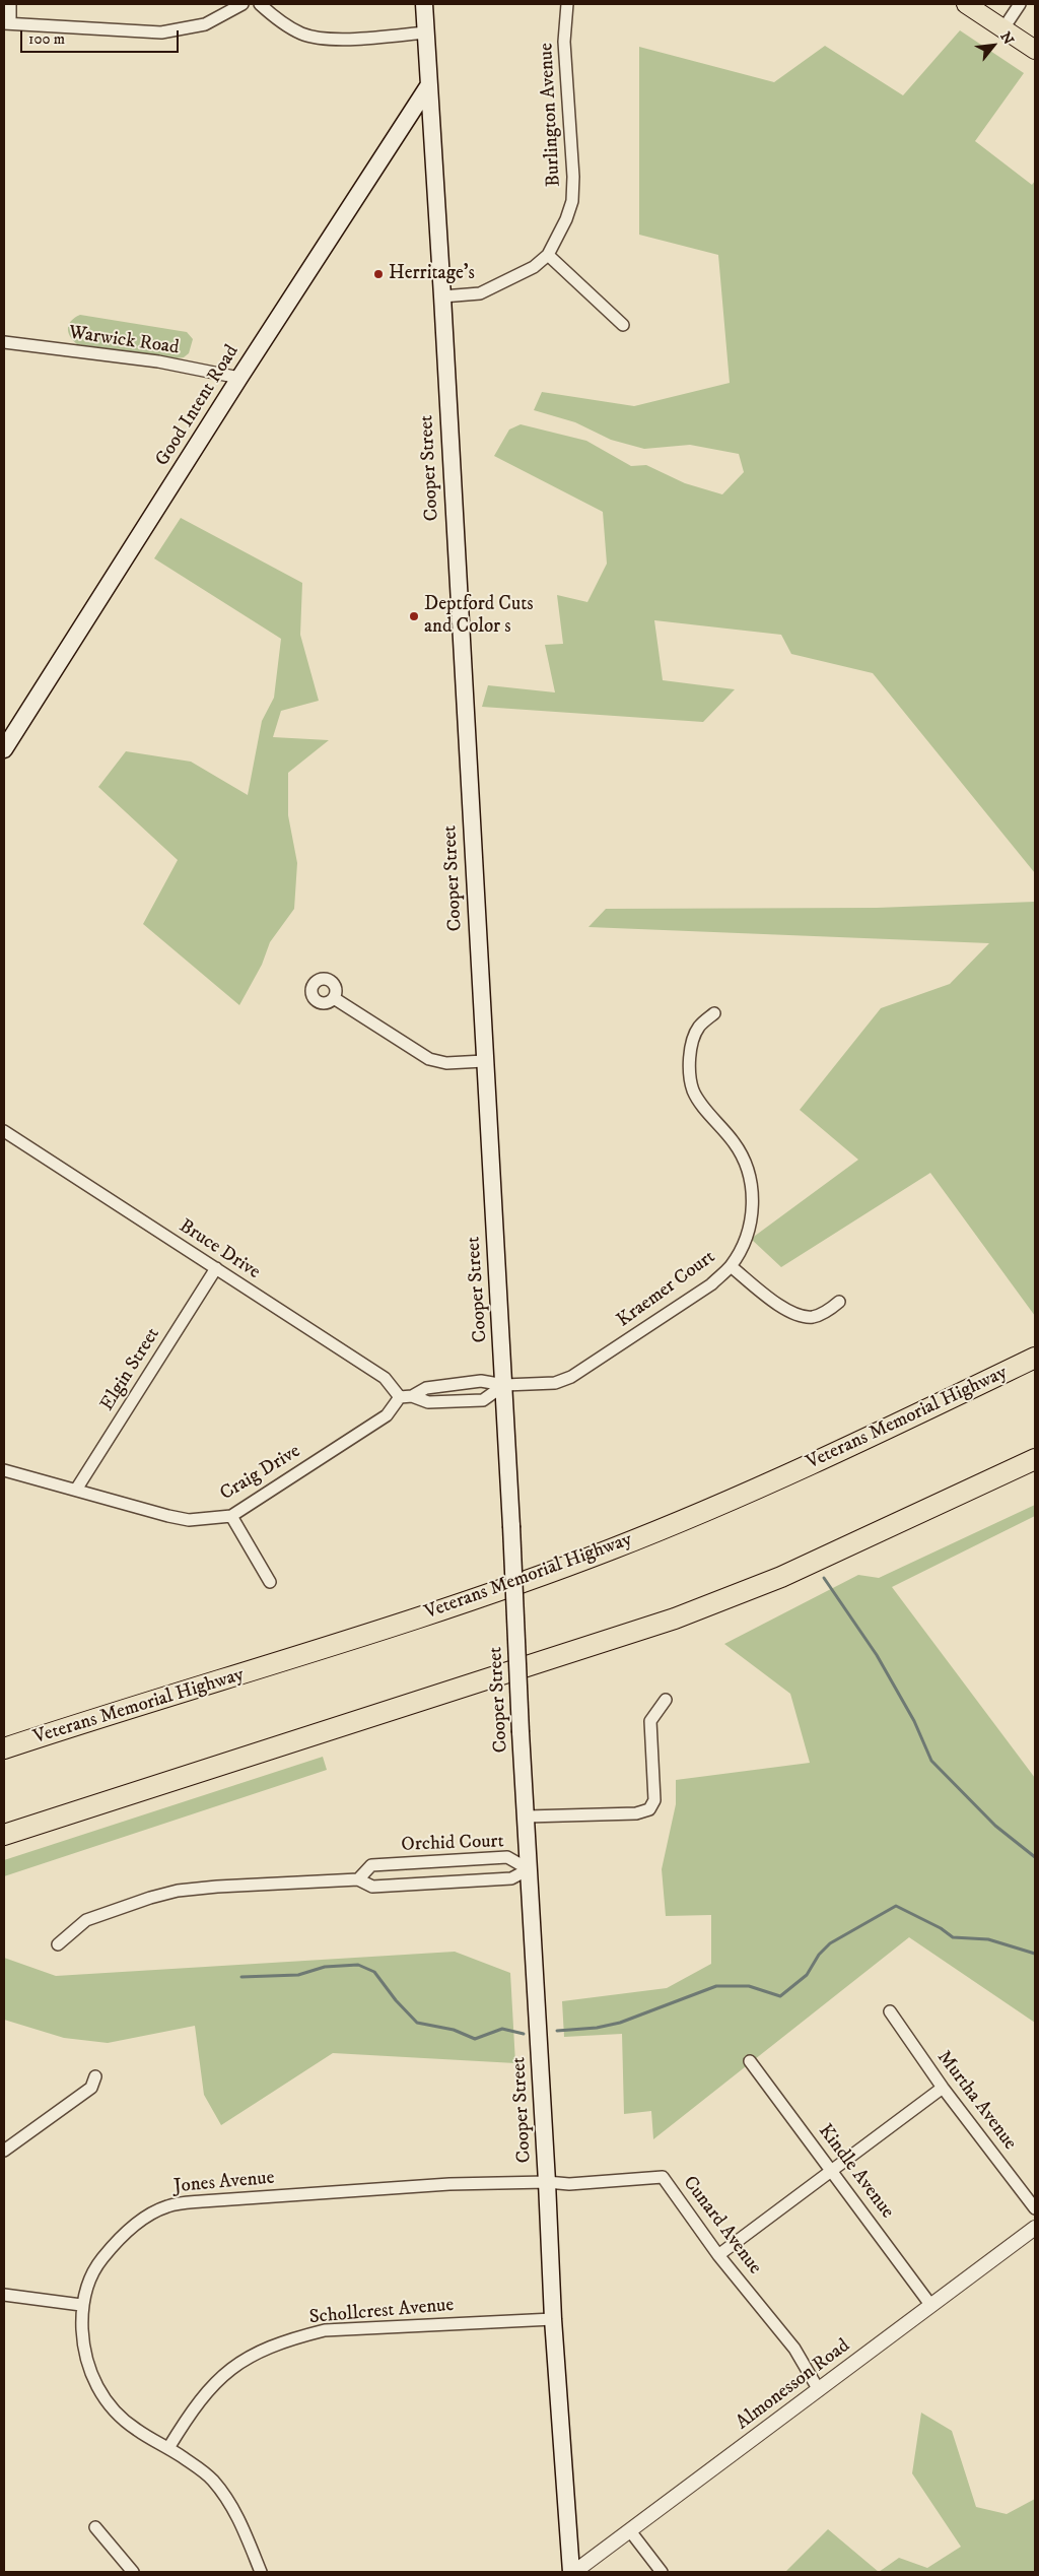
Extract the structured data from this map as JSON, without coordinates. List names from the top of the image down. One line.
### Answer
{"streets":{"highway":["Veterans Memorial Highway"],"main road":["Good Intent Road","Cooper Street"],"street":["Burlington Avenue","Warwick Road","Bruce Drive","Kraemer Court","Elgin Street","Craig Drive","Orchid Court","Murtha Avenue","Kindle Avenue","Jones Avenue","Cunard Avenue","Schollcrest Avenue","Almonesson Road"]},"crossings":[["Burlington Avenue","Cooper Street"],["Warwick Road","Good Intent Road"],["Good Intent Road","Cooper Street"],["Cooper Street","Kraemer Court"],["Cooper Street","Orchid Court"],["Cooper Street","Jones Avenue"],["Cooper Street","Cunard Avenue"],["Cooper Street","Schollcrest Avenue"],["Cooper Street","Almonesson Road"],["Bruce Drive","Elgin Street"],["Bruce Drive","Craig Drive"],["Elgin Street","Craig Drive"],["Kindle Avenue","Almonesson Road"],["Jones Avenue","Cunard Avenue"],["Jones Avenue","Schollcrest Avenue"],["Cunard Avenue","Almonesson Road"]],"places":["Herritage's","Deptford Cuts and Color s"],"scale_bar":"100 m","north":"top right"}
